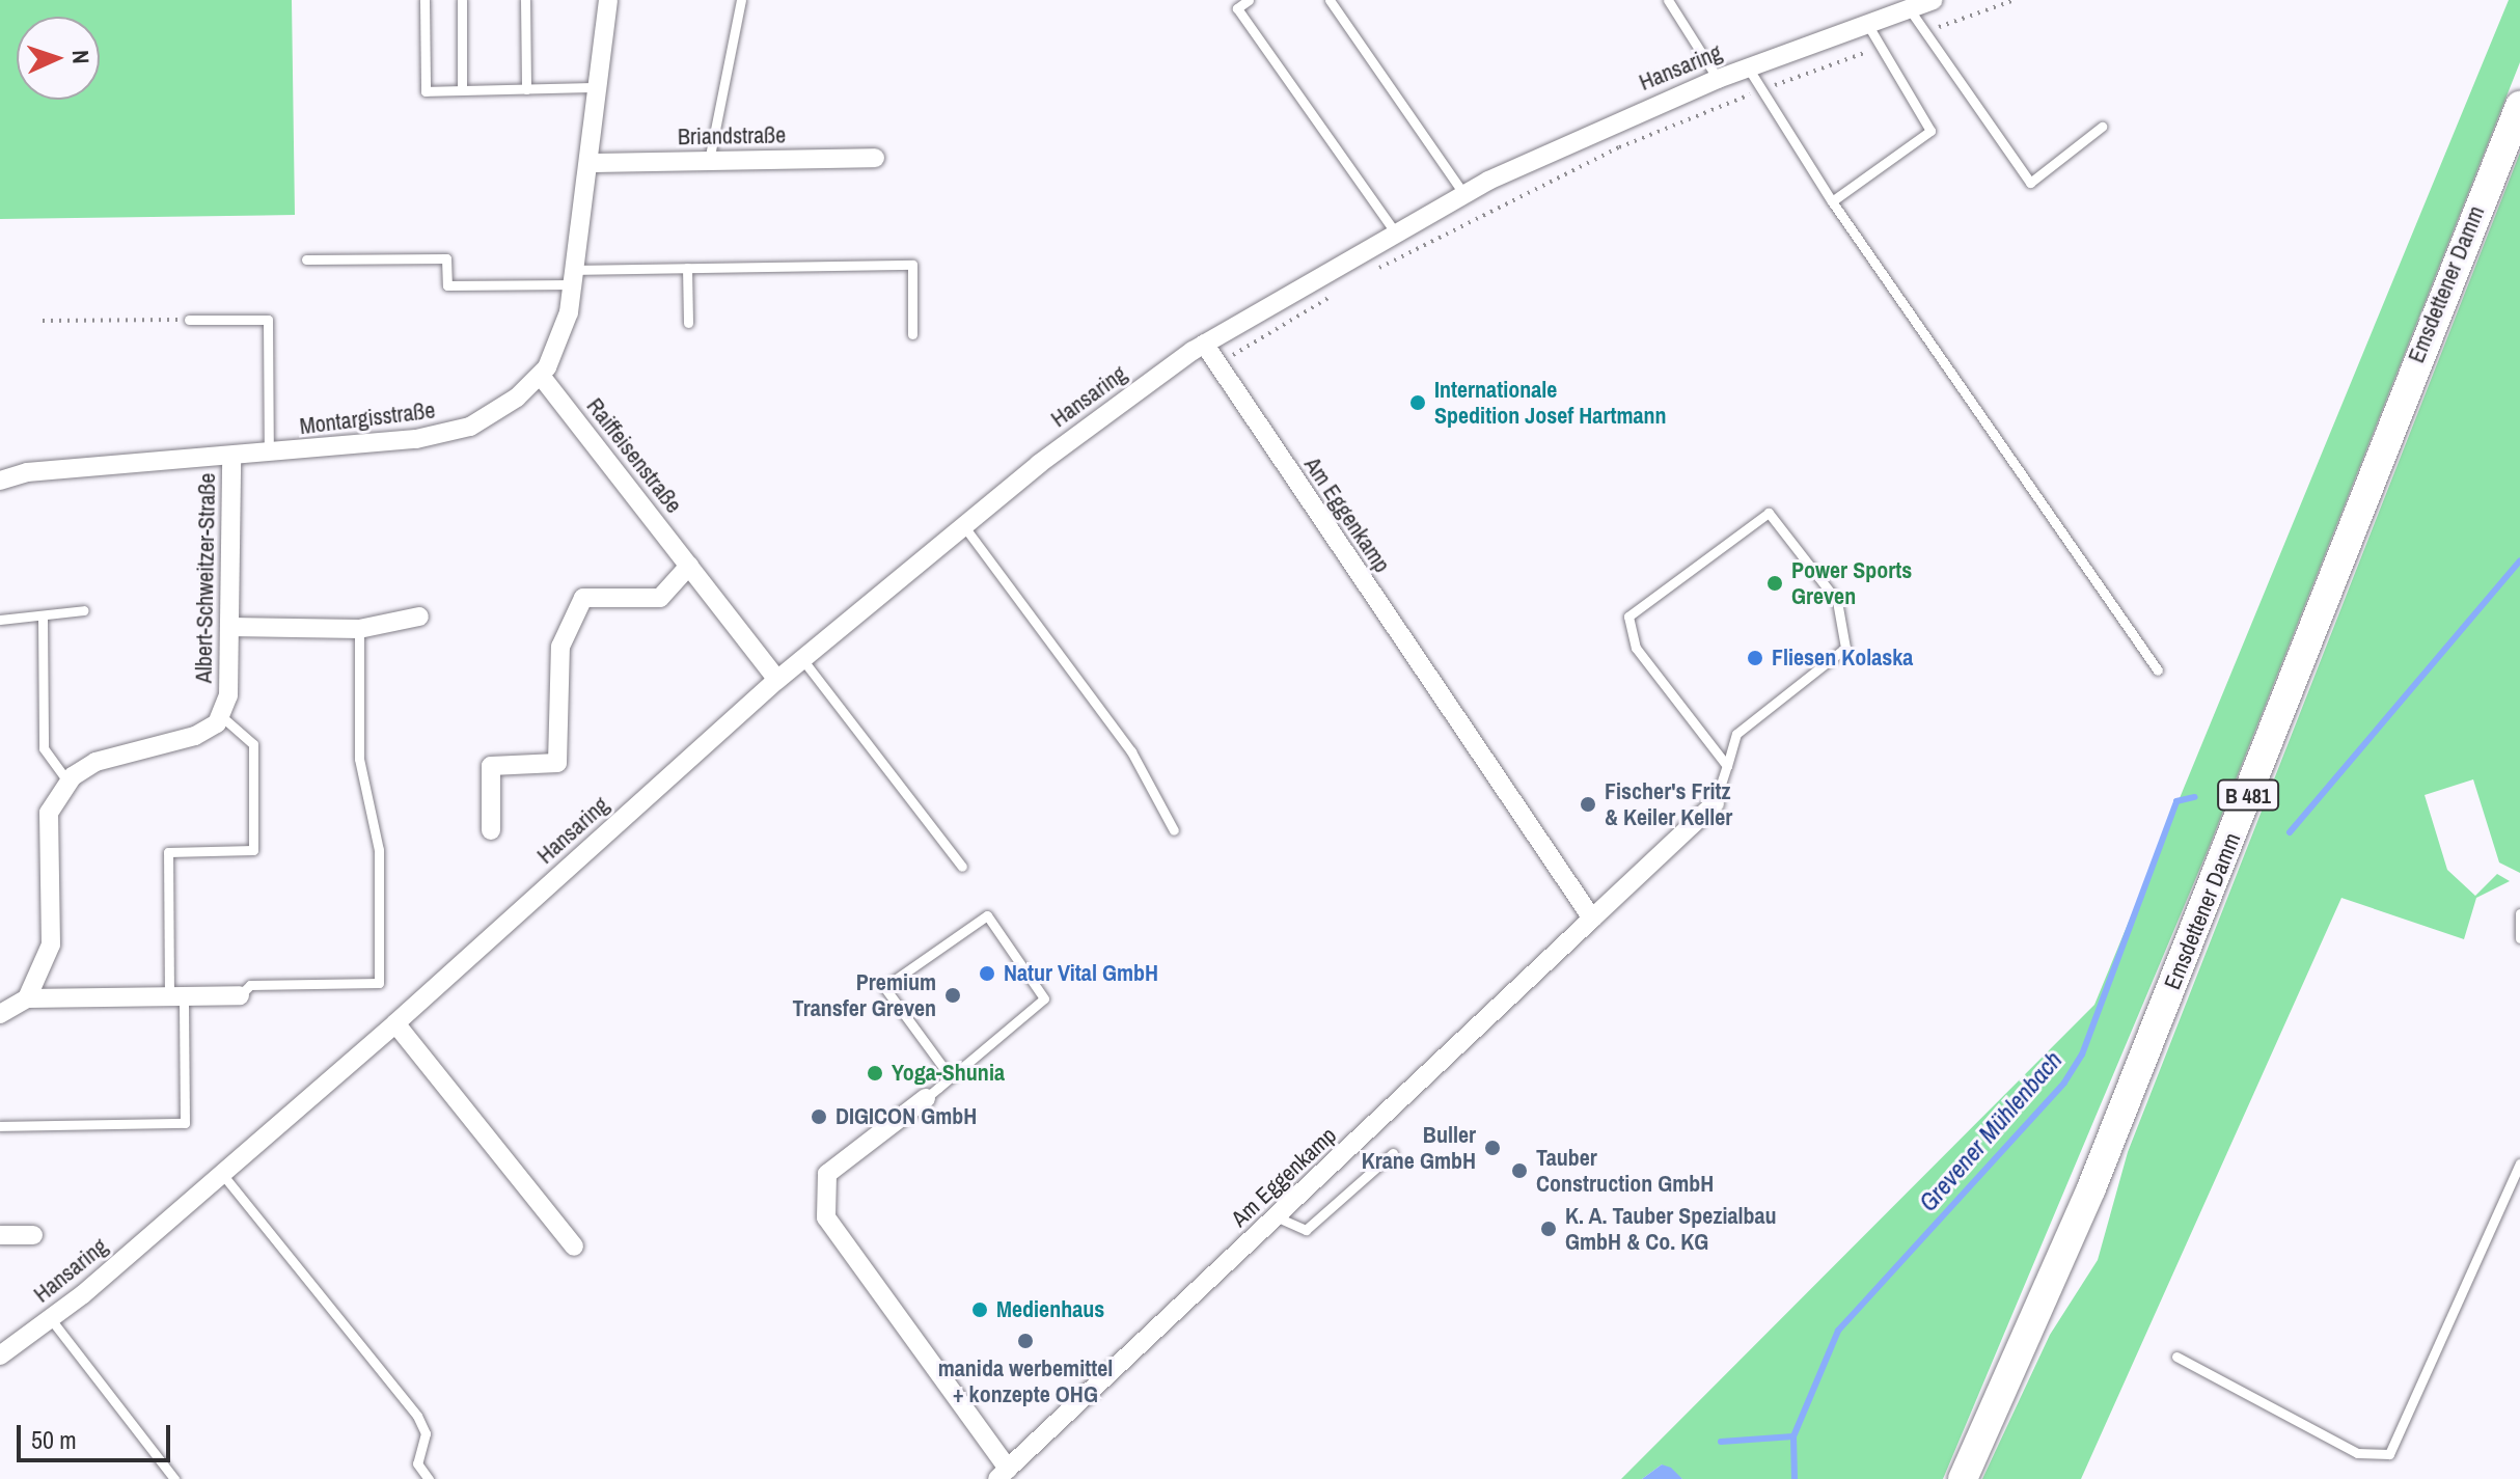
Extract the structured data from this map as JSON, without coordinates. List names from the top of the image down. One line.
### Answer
{"streets":{"main road":["Emsdettener Damm","B 481"],"street":["Hansaring","Briandstraße","Montargisstraße","Raiffeisenstraße","Am Eggenkamp","Albert-Schweitzer-Straße"]},"crossings":[["Hansaring","Raiffeisenstraße"],["Hansaring","Am Eggenkamp"],["Montargisstraße","Raiffeisenstraße"],["Montargisstraße","Albert-Schweitzer-Straße"]],"water":["Grevener Mühlenbach"],"places":["Internationale Spedition Josef Hartmann","Power Sports Greven","Fliesen Kolaska","Fischer's Fritz & Keiler Keller","Natur Vital GmbH","Premium Transfer Greven","Yoga-Shunia","DIGICON GmbH","Buller Krane GmbH","Tauber Construction GmbH","K. A. Tauber Spezialbau GmbH & Co. KG","Medienhaus","manida werbemittel + konzepte OHG"],"scale_bar":"50 m","north":"right"}
